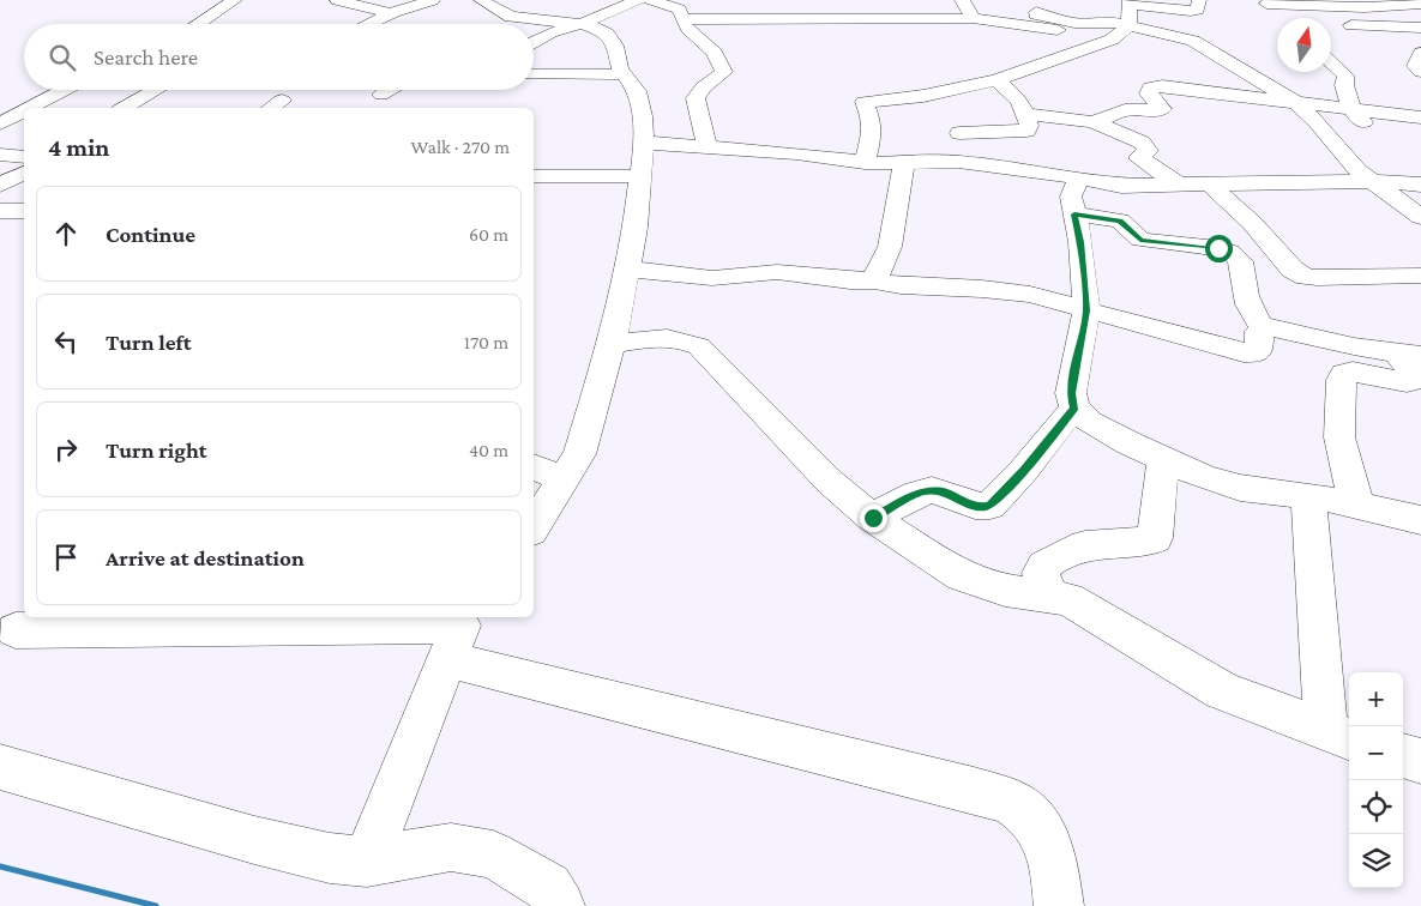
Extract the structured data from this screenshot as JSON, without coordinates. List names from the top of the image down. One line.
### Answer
{"north":"top","page":{"search":"Search here","heading":["4 min","Walk · 270 m"],"list":[["Continue","60 m"],["Turn left","170 m"],["Turn right","40 m"],"Arrive at destination"],"map_buttons":["+","−"]}}
